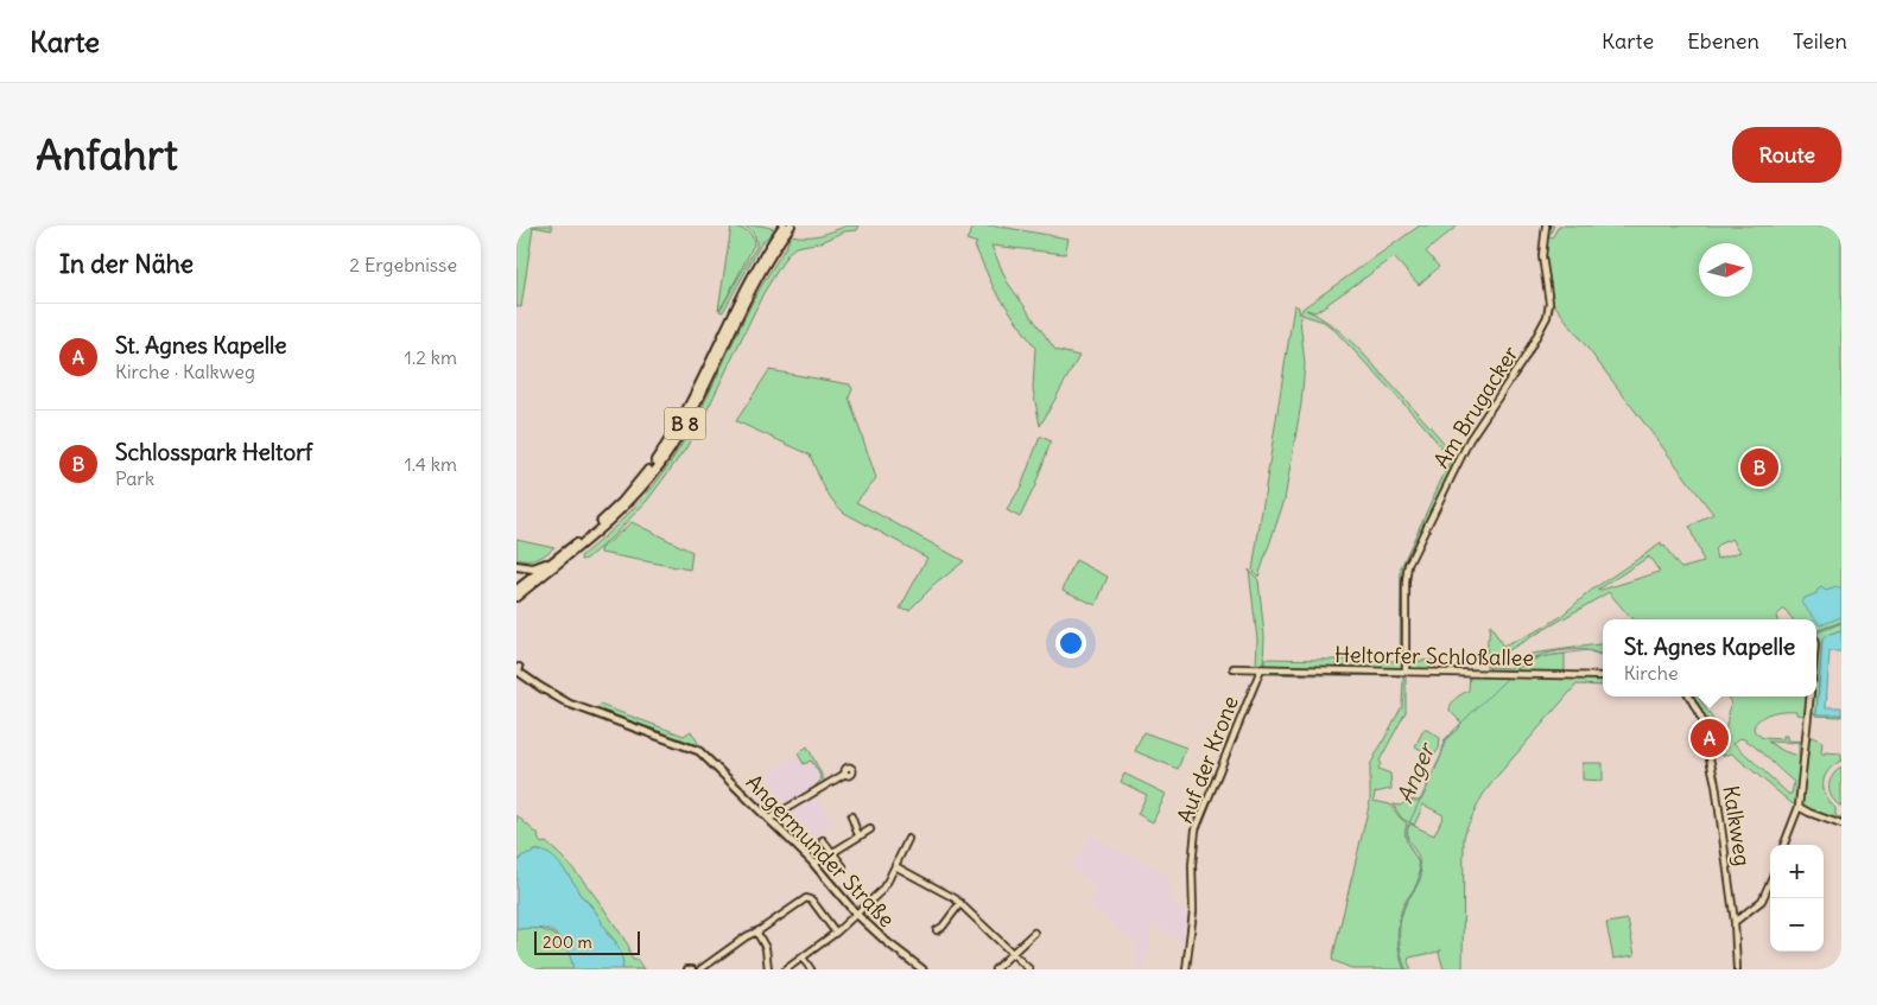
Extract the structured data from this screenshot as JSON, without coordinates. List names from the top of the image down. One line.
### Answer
{"streets":{"highway":["B 8"],"main road":["Angermunder Straße"],"street":["Am Brugacker","Heltorfer Schloßallee","Auf der Krone","Kalkweg"]},"crossings":[["Am Brugacker","Heltorfer Schloßallee"],["Heltorfer Schloßallee","Auf der Krone"]],"water":["Anger"],"scale_bar":"200 m","north":"right","page":{"header":"Karte","nav":["Karte","Ebenen","Teilen"],"buttons":"Route","title":"Anfahrt","heading":["In der Nähe","2 Ergebnisse"],"list":[{"mark":"A","name":"St. Agnes Kapelle","note":"Kirche · Kalkweg","value":"1.2 km"},{"mark":"B","name":"Schlosspark Heltorf","note":"Park","value":"1.4 km"}],"pins":["B","A"],"popup":["St. Agnes Kapelle","Kirche"],"map_buttons":["+","−"],"scale":"200 m"}}
